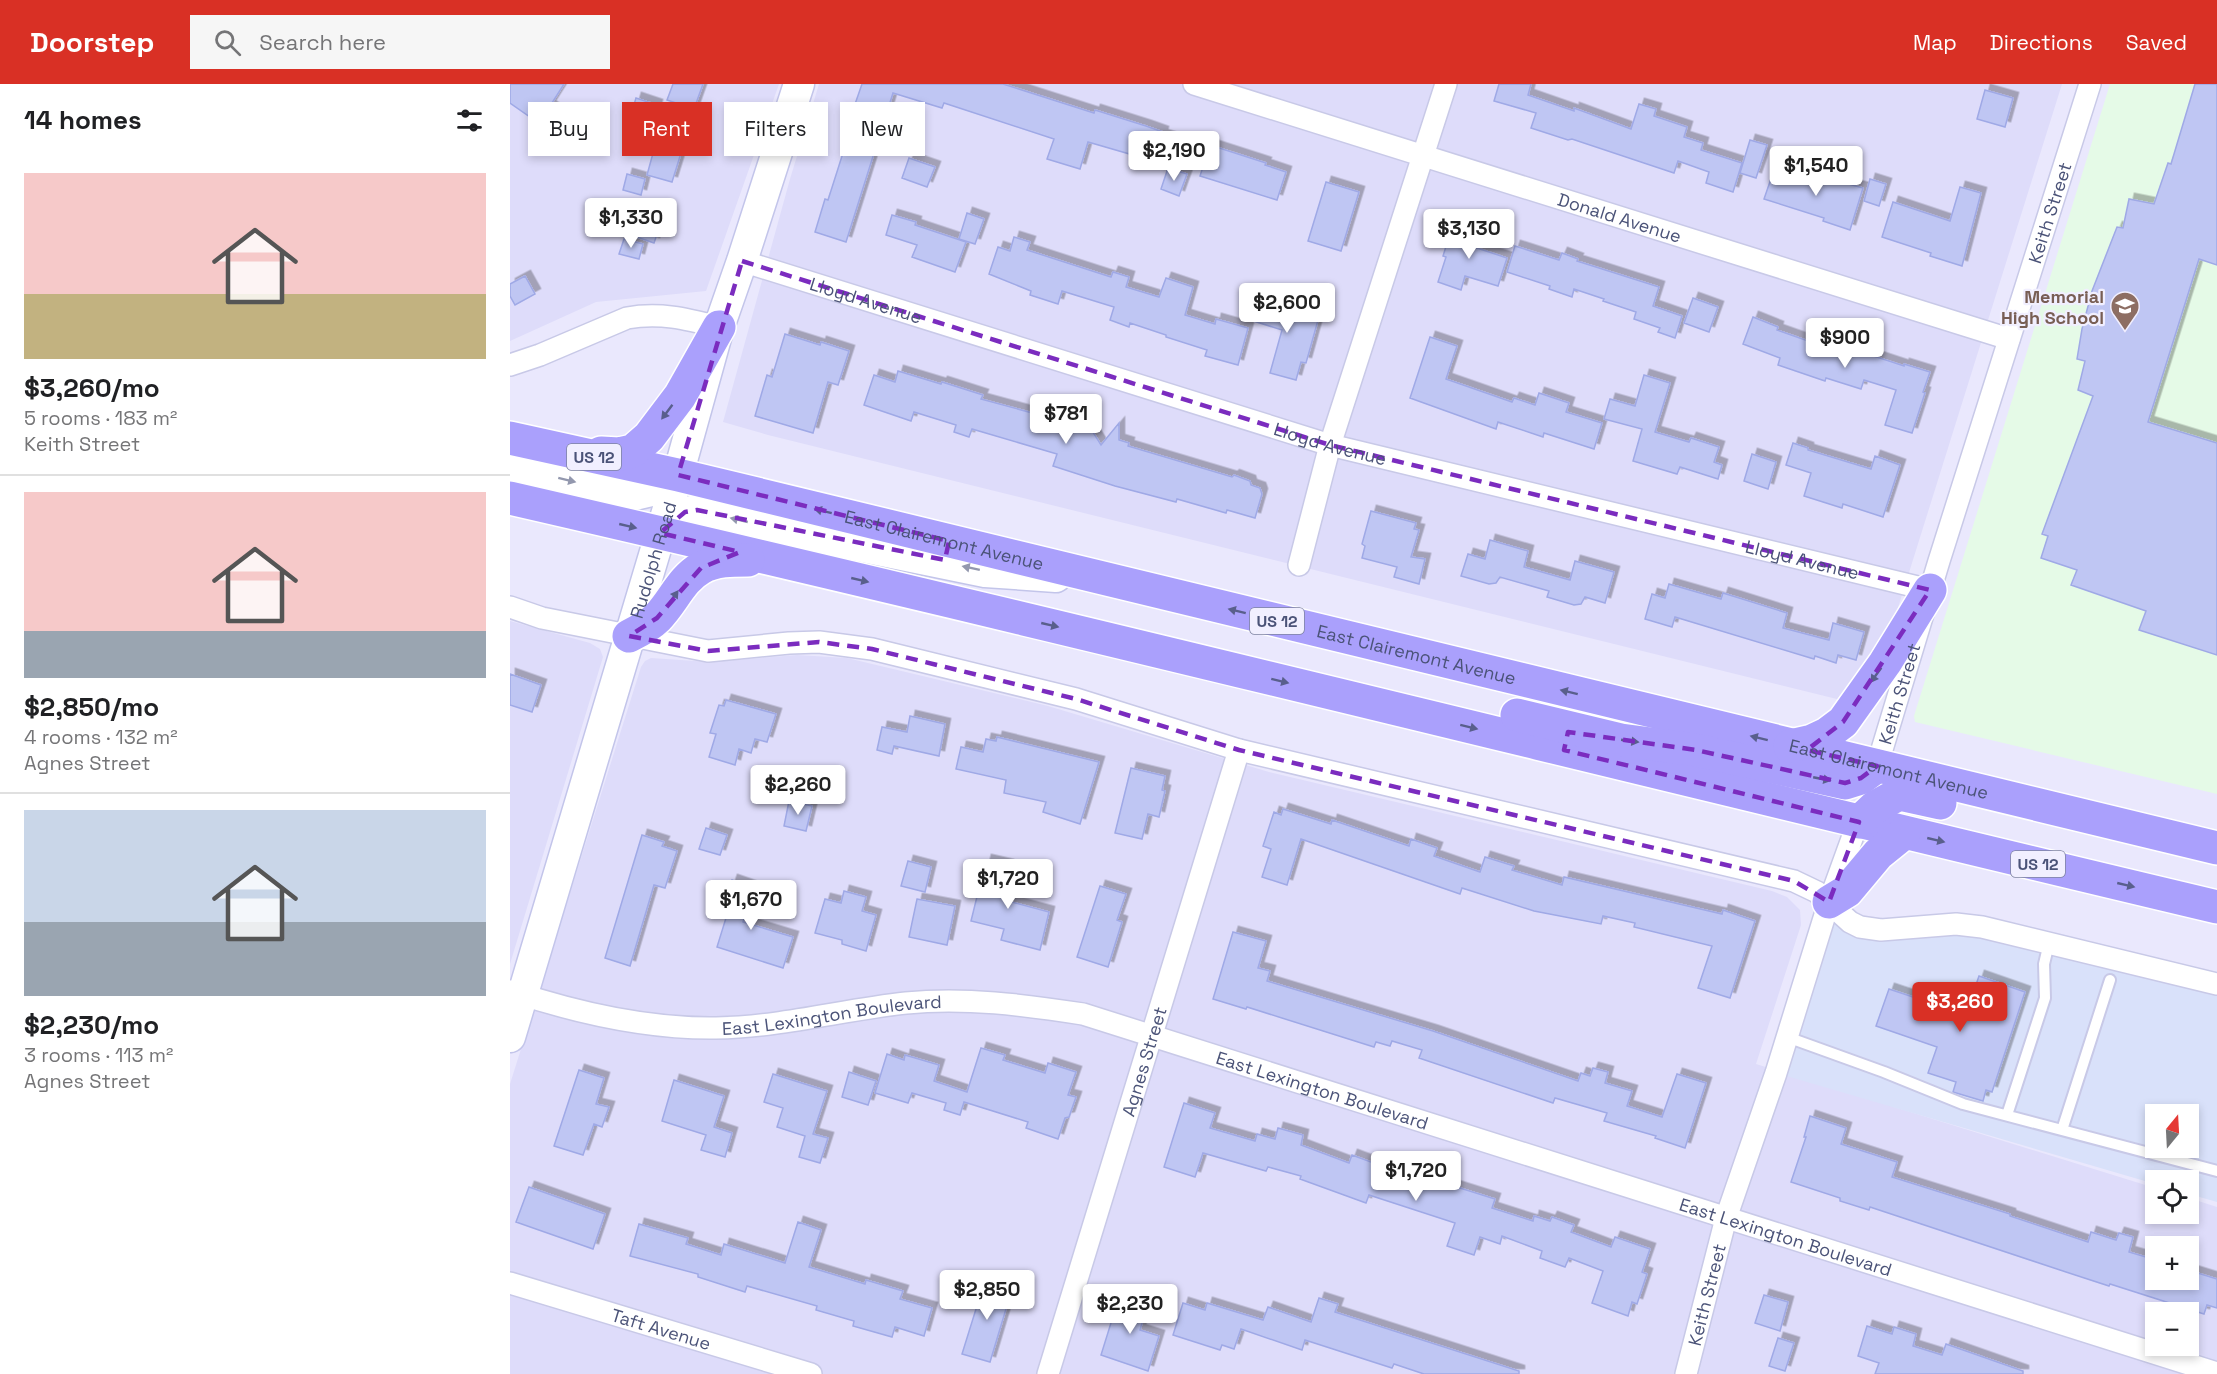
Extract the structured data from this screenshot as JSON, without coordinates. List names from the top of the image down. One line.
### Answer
{"streets":{"main road":["US 12","East Clairemont Avenue"],"street":["Keith Street","Donald Avenue","Lloyd Avenue","Rudolph Road","East Lexington Boulevard","Agnes Street","Taft Avenue"]},"crossings":[["Keith Street","Donald Avenue"],["Keith Street","Lloyd Avenue"],["Keith Street","US 12"],["Keith Street","East Clairemont Avenue"],["Keith Street","East Lexington Boulevard"],["Lloyd Avenue","Rudolph Road"],["US 12","Rudolph Road"],["East Clairemont Avenue","Rudolph Road"],["Rudolph Road","East Lexington Boulevard"],["East Lexington Boulevard","Agnes Street"]],"places":{"school or university":["Memorial High School"]},"north":"top","page":{"header":"Doorstep","search":"Search here","nav":["Map","Directions","Saved"],"heading":"14 homes","chip":["Buy","Rent","Filters","New"],"price":["$2,190","$1,540","$1,330","$3,130","$2,600","$900","$781","$2,260","$1,720","$1,670","$3,260","$1,720","$2,850","$2,230"],"list":[{"name":"$3,260/mo","note":"5 rooms · 183 m² · Keith Street"},{"name":"$2,850/mo","note":"4 rooms · 132 m² · Agnes Street"},{"name":"$2,230/mo","note":"3 rooms · 113 m² · Agnes Street"}],"map_buttons":["+","−"]}}
